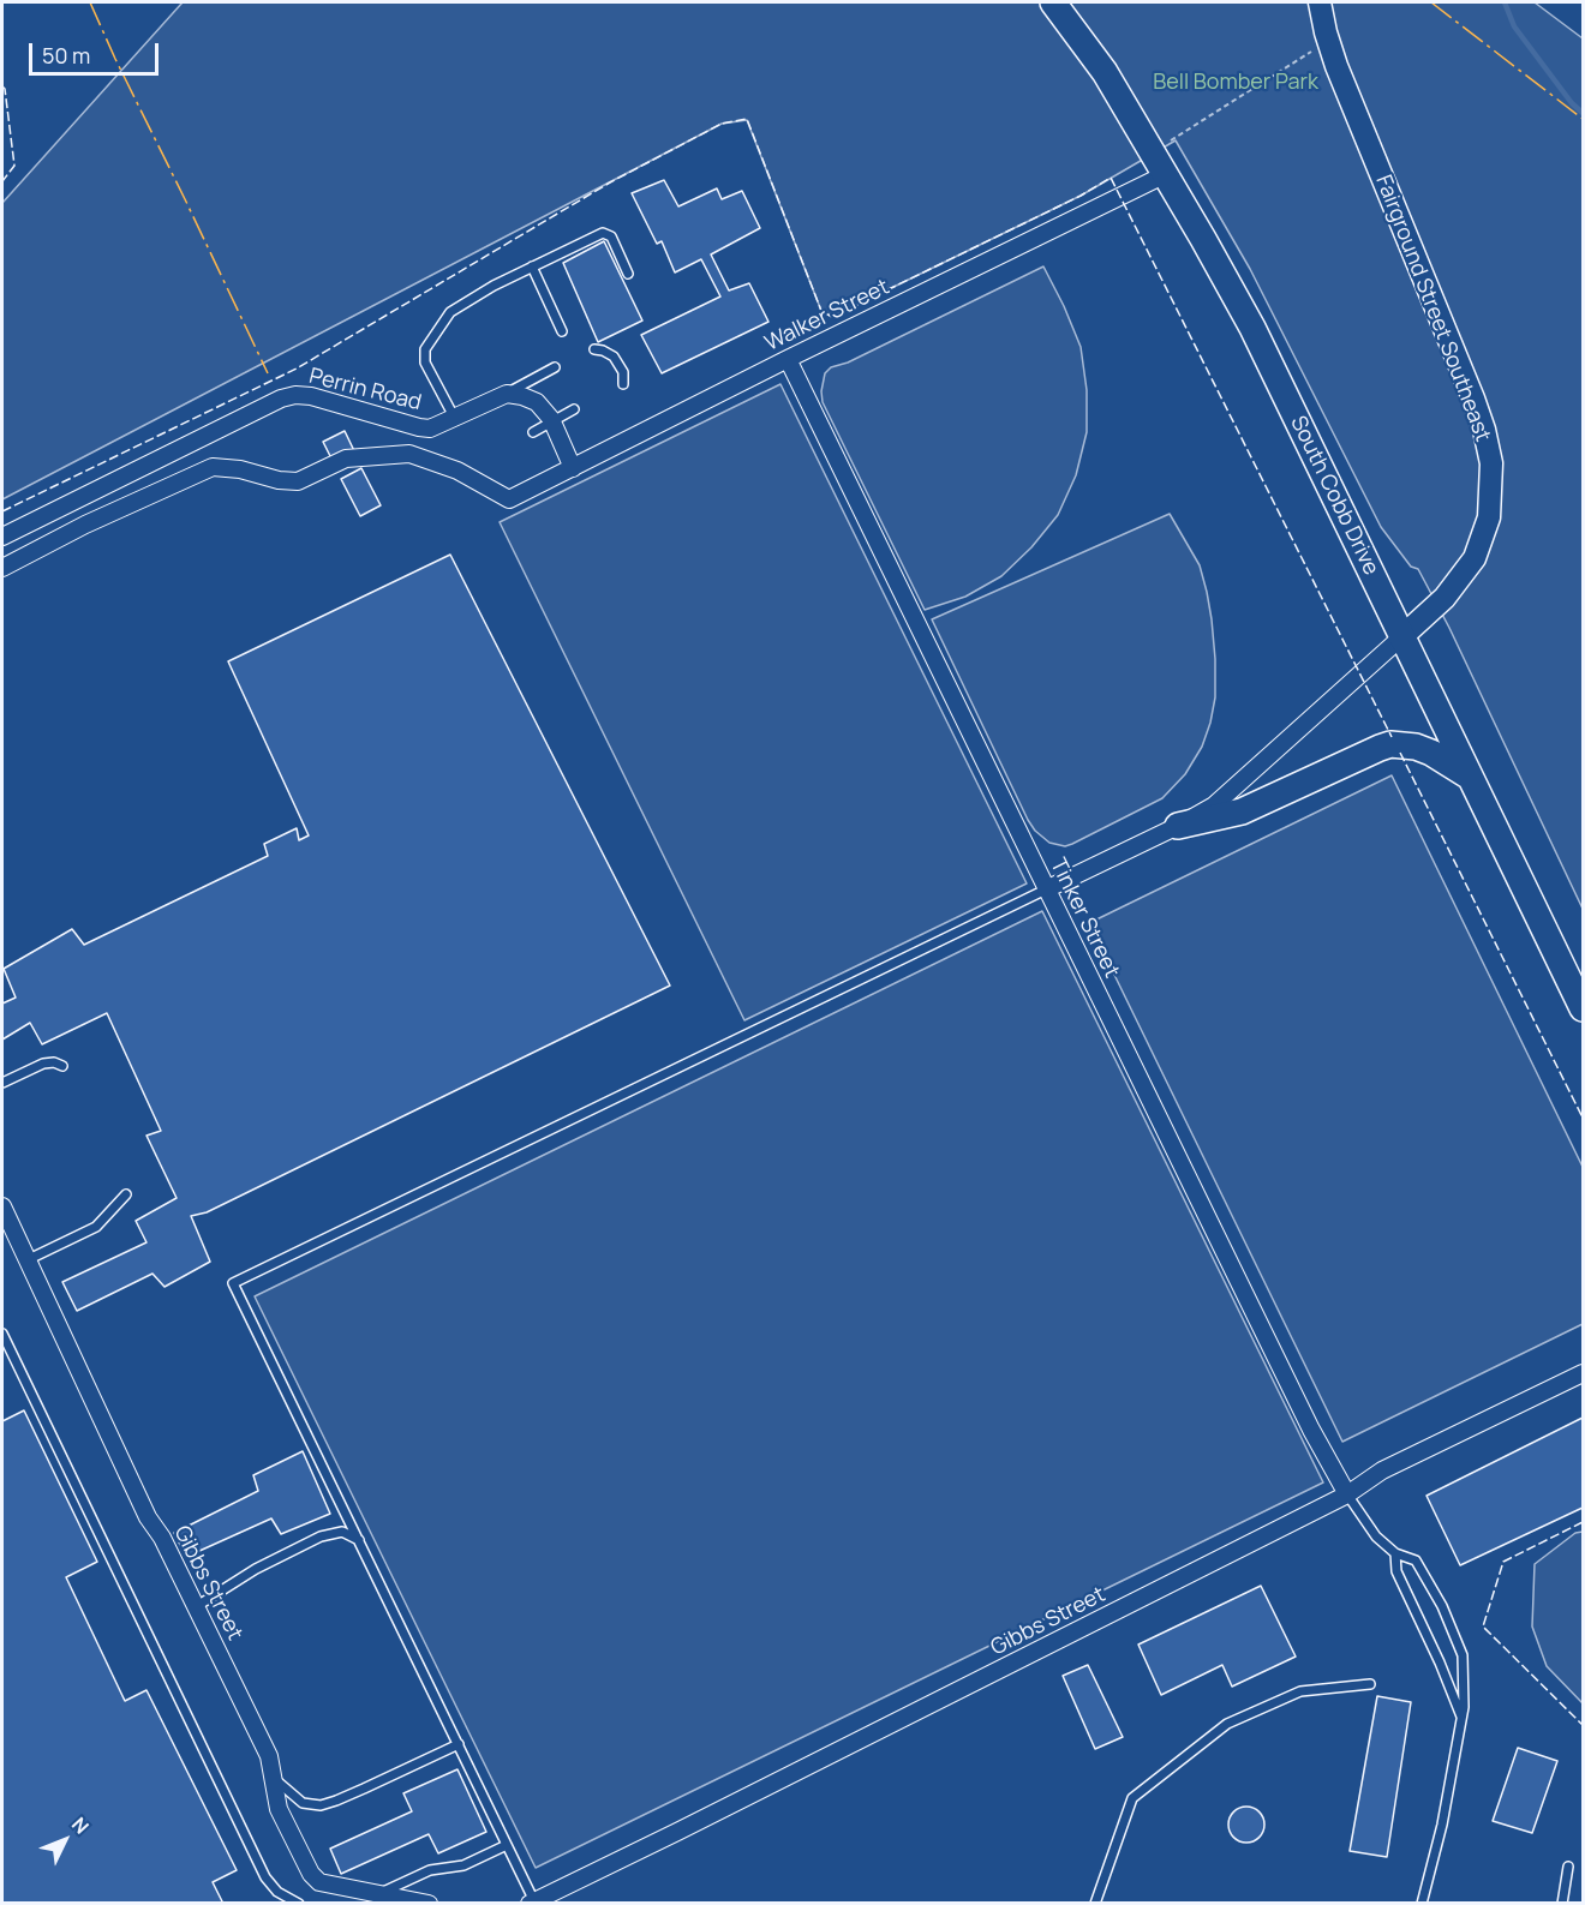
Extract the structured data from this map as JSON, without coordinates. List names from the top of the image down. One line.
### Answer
{"streets":{"main road":["Fairground Street Southeast","South Cobb Drive"],"street":["Walker Street","Perrin Road","Tinker Street","Gibbs Street"]},"crossings":[["Fairground Street Southeast","South Cobb Drive"],["Walker Street","South Cobb Drive"],["Walker Street","Tinker Street"],["Tinker Street","Gibbs Street"]],"parks":["Bell Bomber Park"],"scale_bar":"50 m","north":"top right"}
